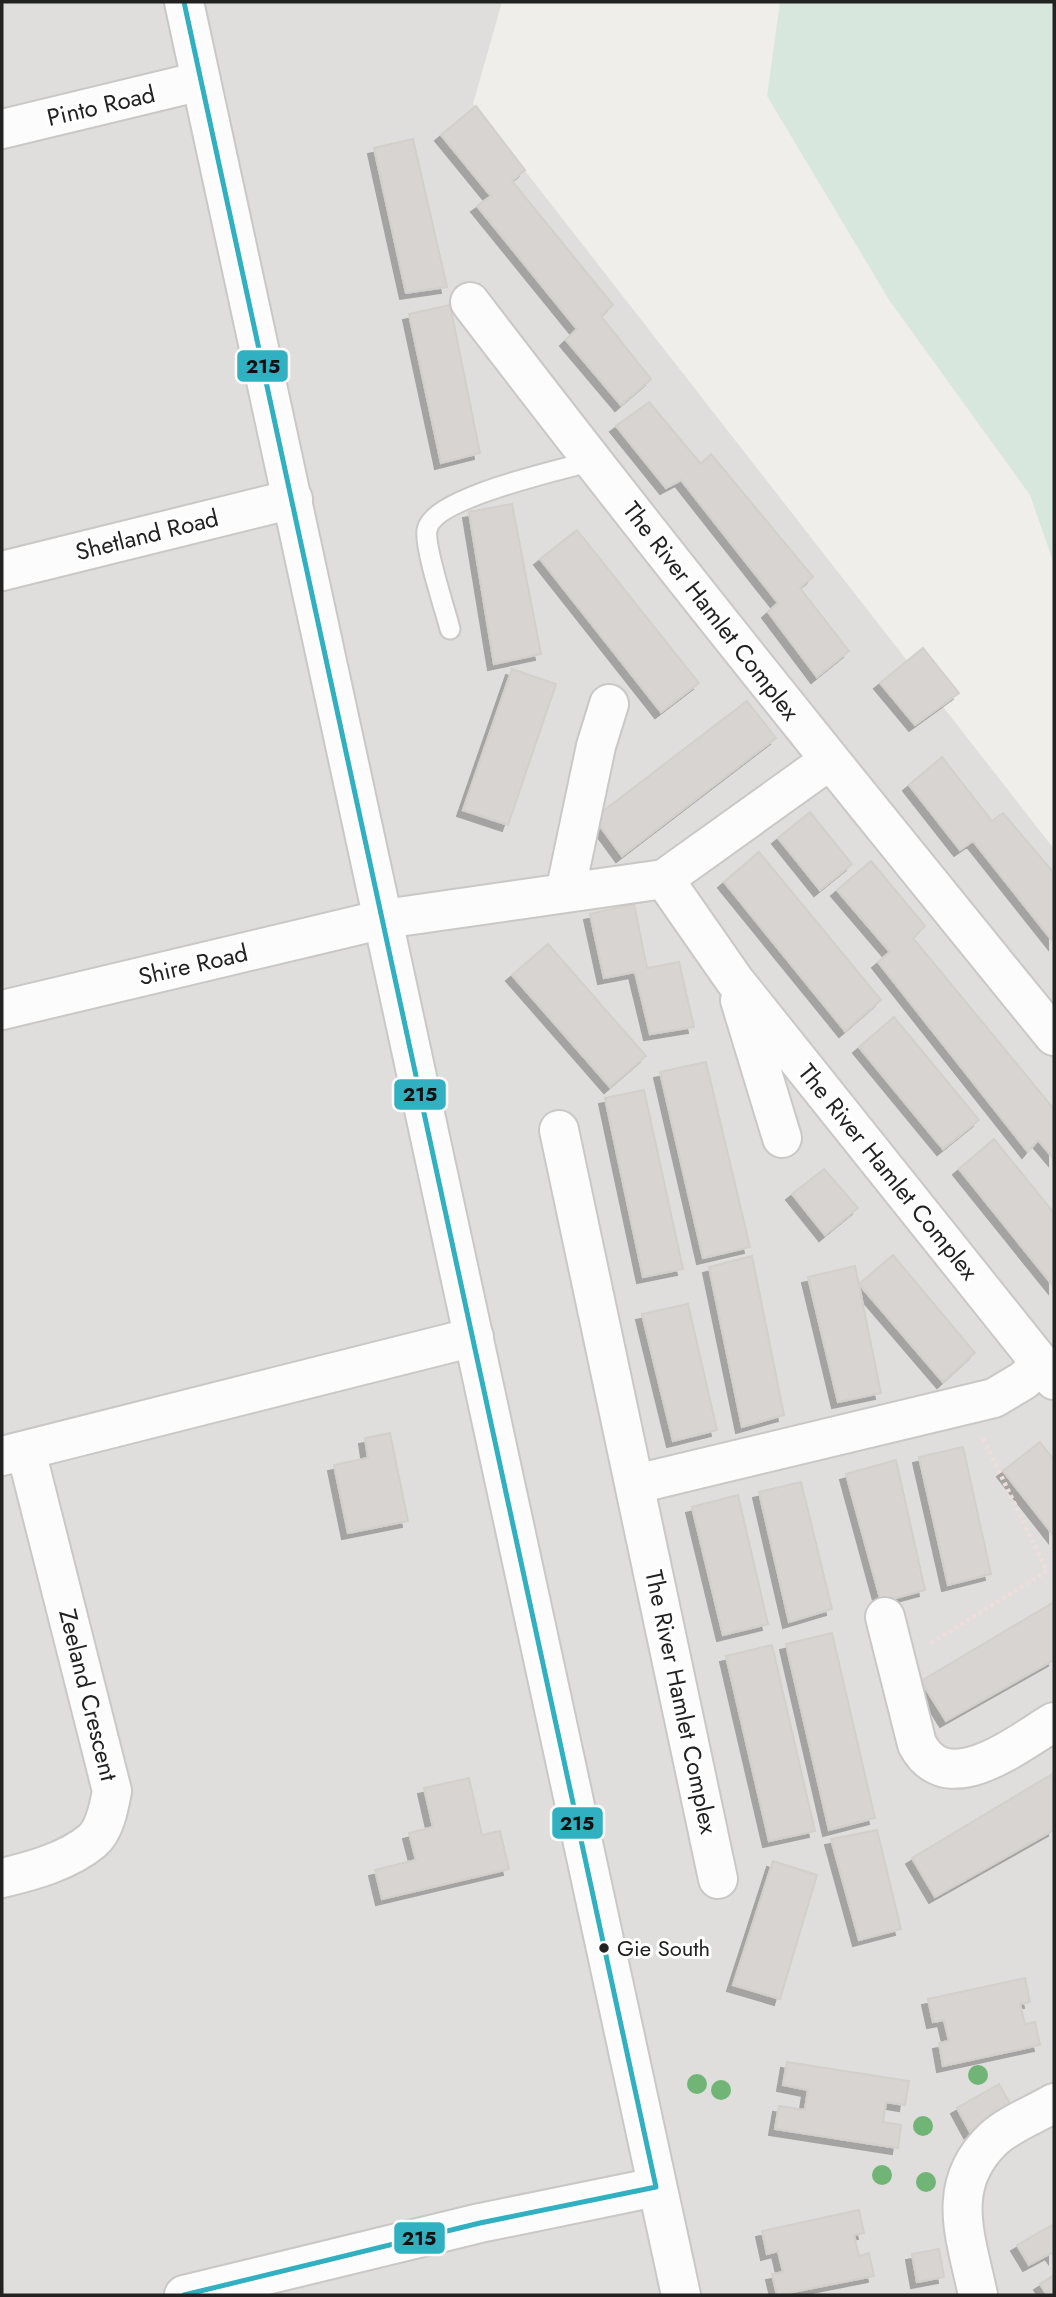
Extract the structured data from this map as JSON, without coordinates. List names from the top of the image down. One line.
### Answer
{"streets":{"street":["Pinto Road","Shetland Road","The River Hamlet Complex","Shire Road","Zeeland Crescent"]},"places":["Gie South"],"lines":["transit line 215"]}
